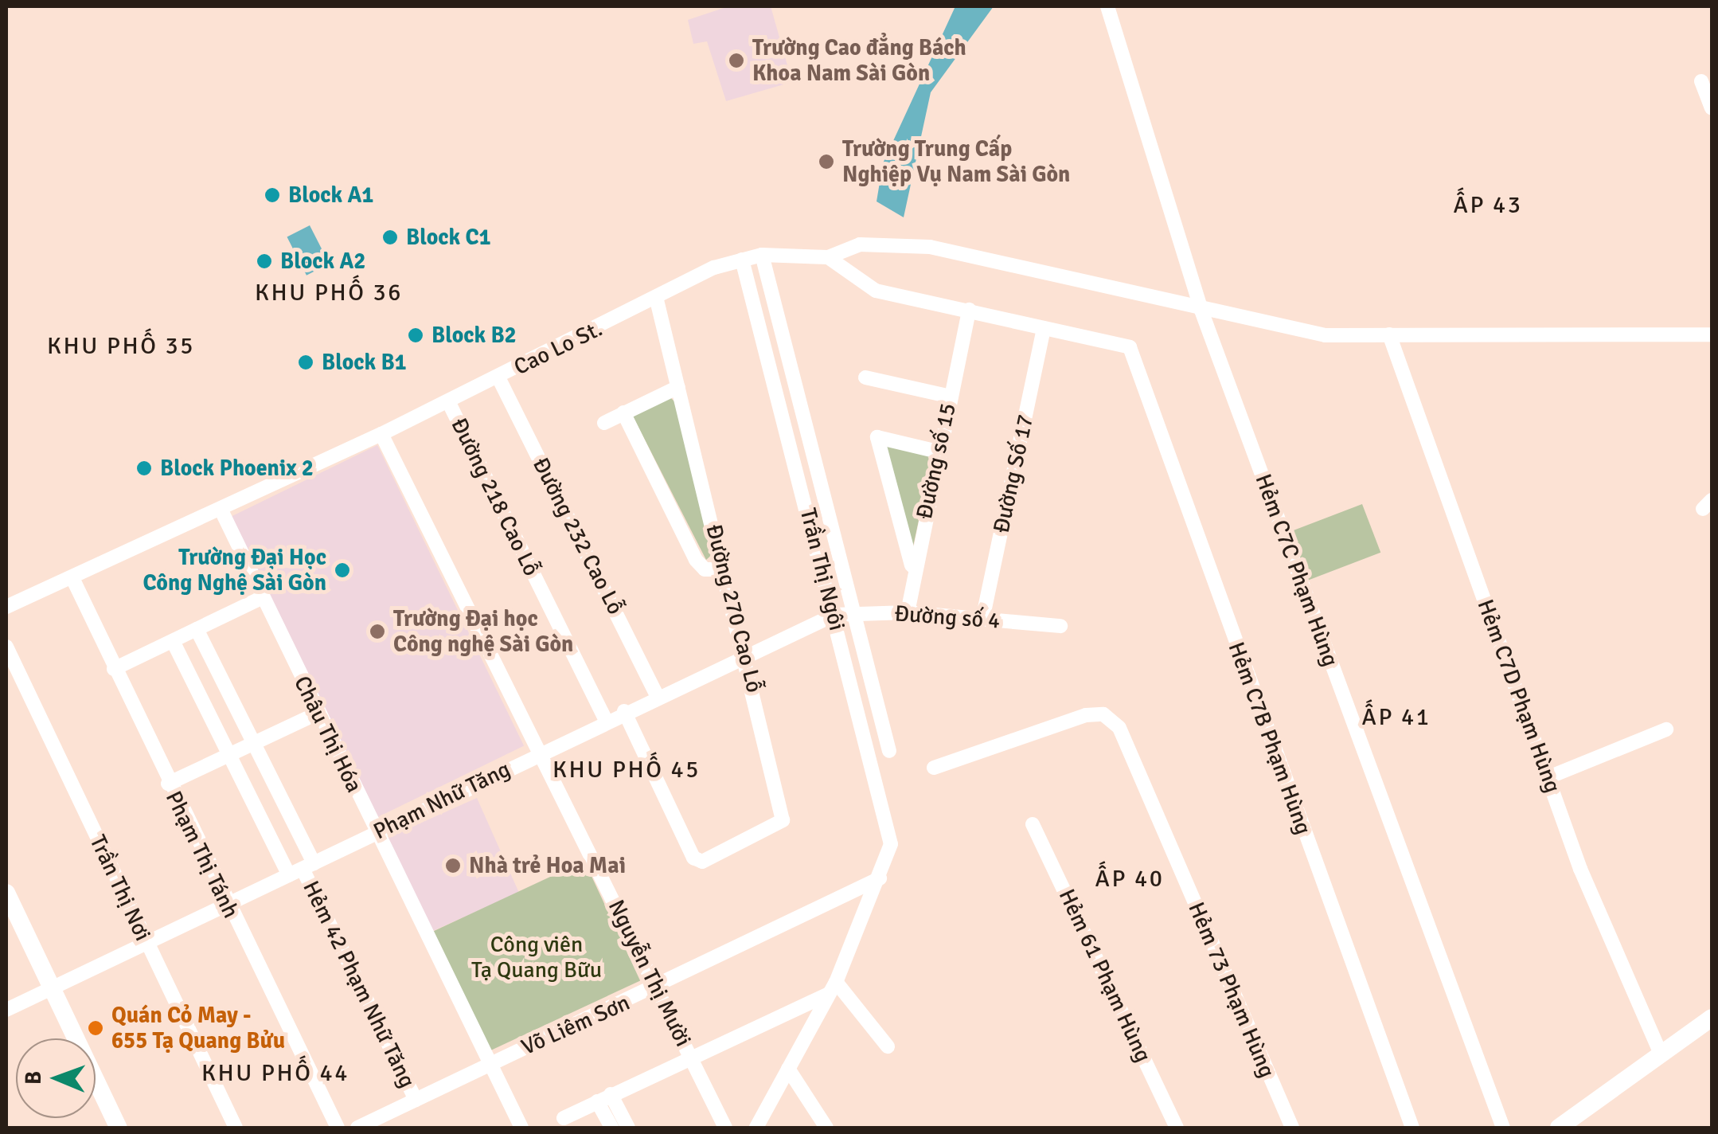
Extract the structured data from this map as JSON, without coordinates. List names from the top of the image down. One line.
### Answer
{"streets":{"street":["Cao Lo St.","Đường số 15","Đường Số 17","Đường 218 Cao Lỗ","Đường 232 Cao Lỗ","Trần Thị Ngôi","Hẻm C7C Phạm Hùng","Đường 270 Cao Lỗ","Đường số 4","Hẻm C7D Phạm Hùng","Châu Thị Hóa","Hẻm C7B Phạm Hùng","Phạm Nhữ Tăng","Phạm Thị Tánh","Trần Thị Nơi","Nguyễn Thị Mười","Hẻm 61 Phạm Hùng","Hẻm 42 Phạm Nhữ Tăng","Hẻm 73 Phạm Hùng","Võ Liêm Sơn"]},"crossings":[["Cao Lo St.","Đường 218 Cao Lỗ"],["Cao Lo St.","Đường 232 Cao Lỗ"],["Cao Lo St.","Trần Thị Ngôi"],["Cao Lo St.","Đường 270 Cao Lỗ"],["Cao Lo St.","Châu Thị Hóa"],["Cao Lo St.","Phạm Thị Tánh"],["Cao Lo St.","Nguyễn Thị Mười"],["Đường số 15","Đường số 4"],["Đường Số 17","Đường số 4"],["Đường Số 17","Hẻm C7B Phạm Hùng"],["Đường 218 Cao Lỗ","Phạm Nhữ Tăng"],["Đường 232 Cao Lỗ","Phạm Nhữ Tăng"],["Trần Thị Ngôi","Đường số 4"],["Trần Thị Ngôi","Phạm Nhữ Tăng"],["Trần Thị Ngôi","Võ Liêm Sơn"],["Đường 270 Cao Lỗ","Phạm Nhữ Tăng"],["Đường số 4","Phạm Nhữ Tăng"],["Châu Thị Hóa","Phạm Nhữ Tăng"],["Châu Thị Hóa","Võ Liêm Sơn"],["Phạm Nhữ Tăng","Phạm Thị Tánh"],["Phạm Nhữ Tăng","Trần Thị Nơi"],["Phạm Nhữ Tăng","Nguyễn Thị Mười"],["Phạm Nhữ Tăng","Hẻm 42 Phạm Nhữ Tăng"],["Nguyễn Thị Mười","Võ Liêm Sơn"],["Hẻm 42 Phạm Nhữ Tăng","Võ Liêm Sơn"]],"districts":["ẤP 43","KHU PHỐ 36","KHU PHỐ 35","ẤP 41","KHU PHỐ 45","ẤP 40","KHU PHỐ 44"],"parks":["Công viên Tạ Quang Bữu"],"places":["Trường Cao đẳng Bách Khoa Nam Sài Gòn","Trường Trung Cấp Nghiệp Vụ Nam Sài Gòn","Block A1","Block C1","Block A2","Block B2","Block B1","Block Phoenix 2","Trường Đại Học Công Nghệ Sài Gòn","Trường Đại học Công nghệ Sài Gòn","Nhà trẻ Hoa Mai","Quán Cỏ May - 655 Tạ Quang Bửu"],"north":"left"}
